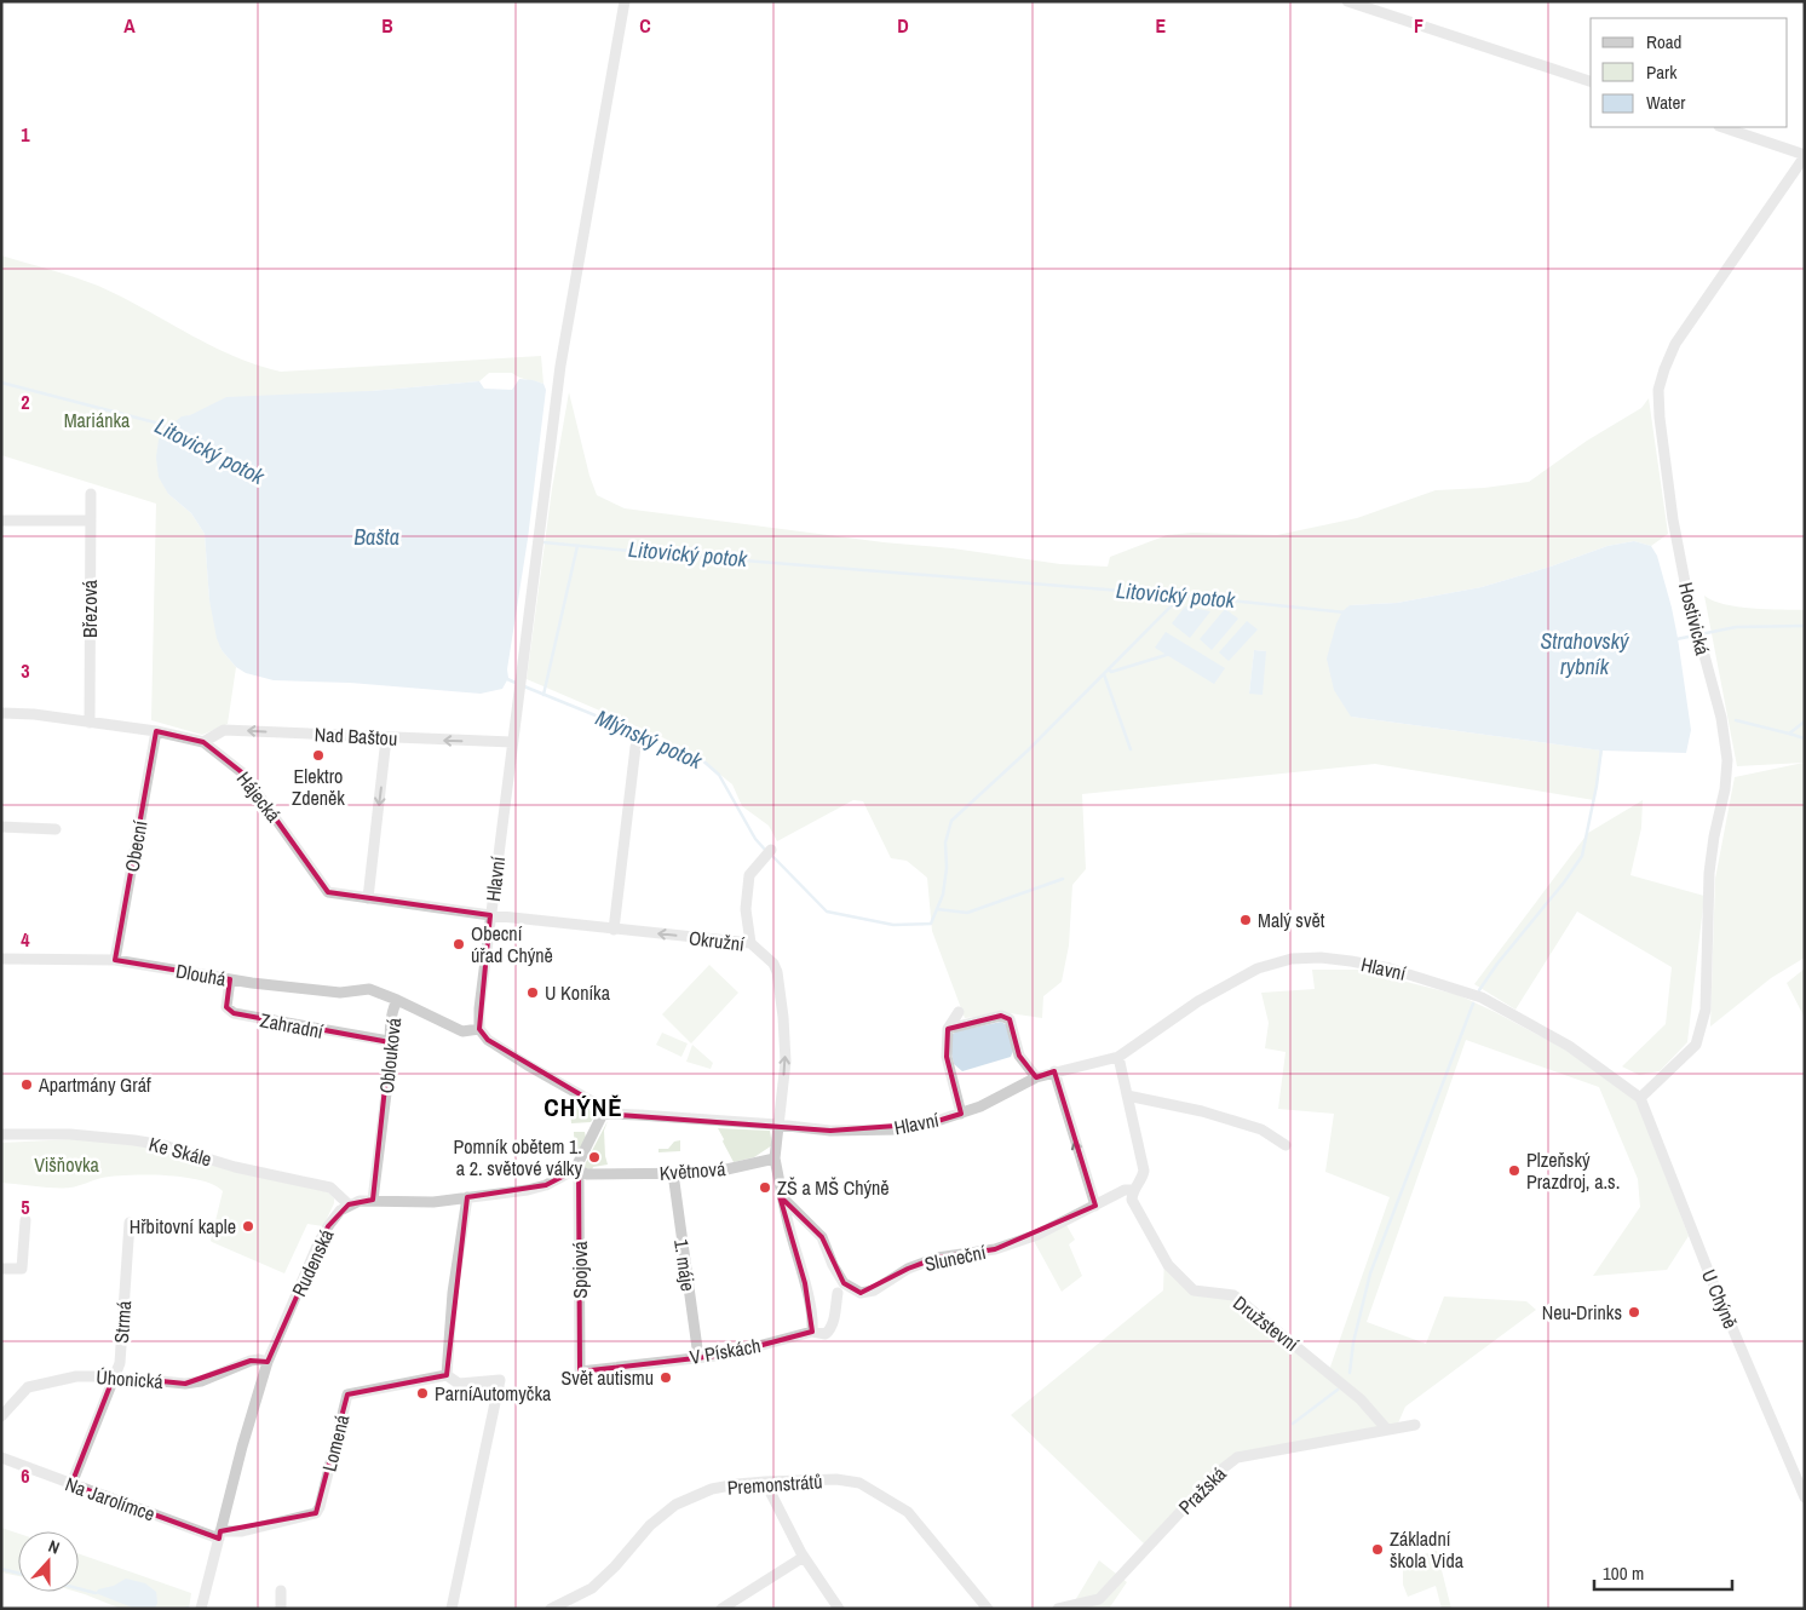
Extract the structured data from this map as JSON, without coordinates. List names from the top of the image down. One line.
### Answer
{"streets":{"street":["Březová","Hostivická","Nad Baštou","Hájecká","Obecní","Hlavní","Okružní","Dlouhá","Zahradní","Oblouková","Ke Skále","Květnová","Sluneční","Rudenská","1. máje","Spojová","U Chýně","Strmá","Družstevní","V Pískách","Úhonická","Lomená","Premonstrátů","Pražská","Na Jarolímce"]},"crossings":[["Březová","Hájecká"],["Hostivická","Hlavní"],["Hostivická","U Chýně"],["Nad Baštou","Hájecká"],["Nad Baštou","Hlavní"],["Hájecká","Obecní"],["Hájecká","Hlavní"],["Hájecká","Okružní"],["Obecní","Dlouhá"],["Hlavní","Okružní"],["Hlavní","Oblouková"],["Hlavní","U Chýně"],["Dlouhá","Zahradní"],["Dlouhá","Oblouková"],["Zahradní","Oblouková"],["Ke Skále","Rudenská"],["Květnová","1. máje"],["Květnová","Spojová"],["Sluneční","Družstevní"],["Rudenská","Úhonická"],["Rudenská","Lomená"],["Rudenská","Na Jarolímce"],["1. máje","V Pískách"],["Spojová","V Pískách"],["Strmá","Úhonická"],["Strmá","Na Jarolímce"],["Družstevní","Pražská"],["Lomená","Na Jarolímce"]],"one_way":["Nad Baštou"],"districts":["CHÝNĚ"],"water":["Litovický potok","Bašta","Strahovský rybník","Mlýnský potok"],"parks":["Mariánka","Višňovka"],"places":["Elektro Zdeněk","Malý svět","Obecní úřad Chýně","U Koníka","Apartmány Gráf","Pomník obětem 1. a 2. světové války","Plzeňský Prazdroj, a.s.","ZŠ a MŠ Chýně","Hřbitovní kaple","Neu-Drinks","Svět autismu","ParníAutomyčka","Základní škola Vida"],"legend":["Road","Park","Water"],"scale_bar":"100 m","north":"top","grid":{"columns":["A","B","C","D","E","F"],"rows":["1","2","3","4","5","6"]}}
